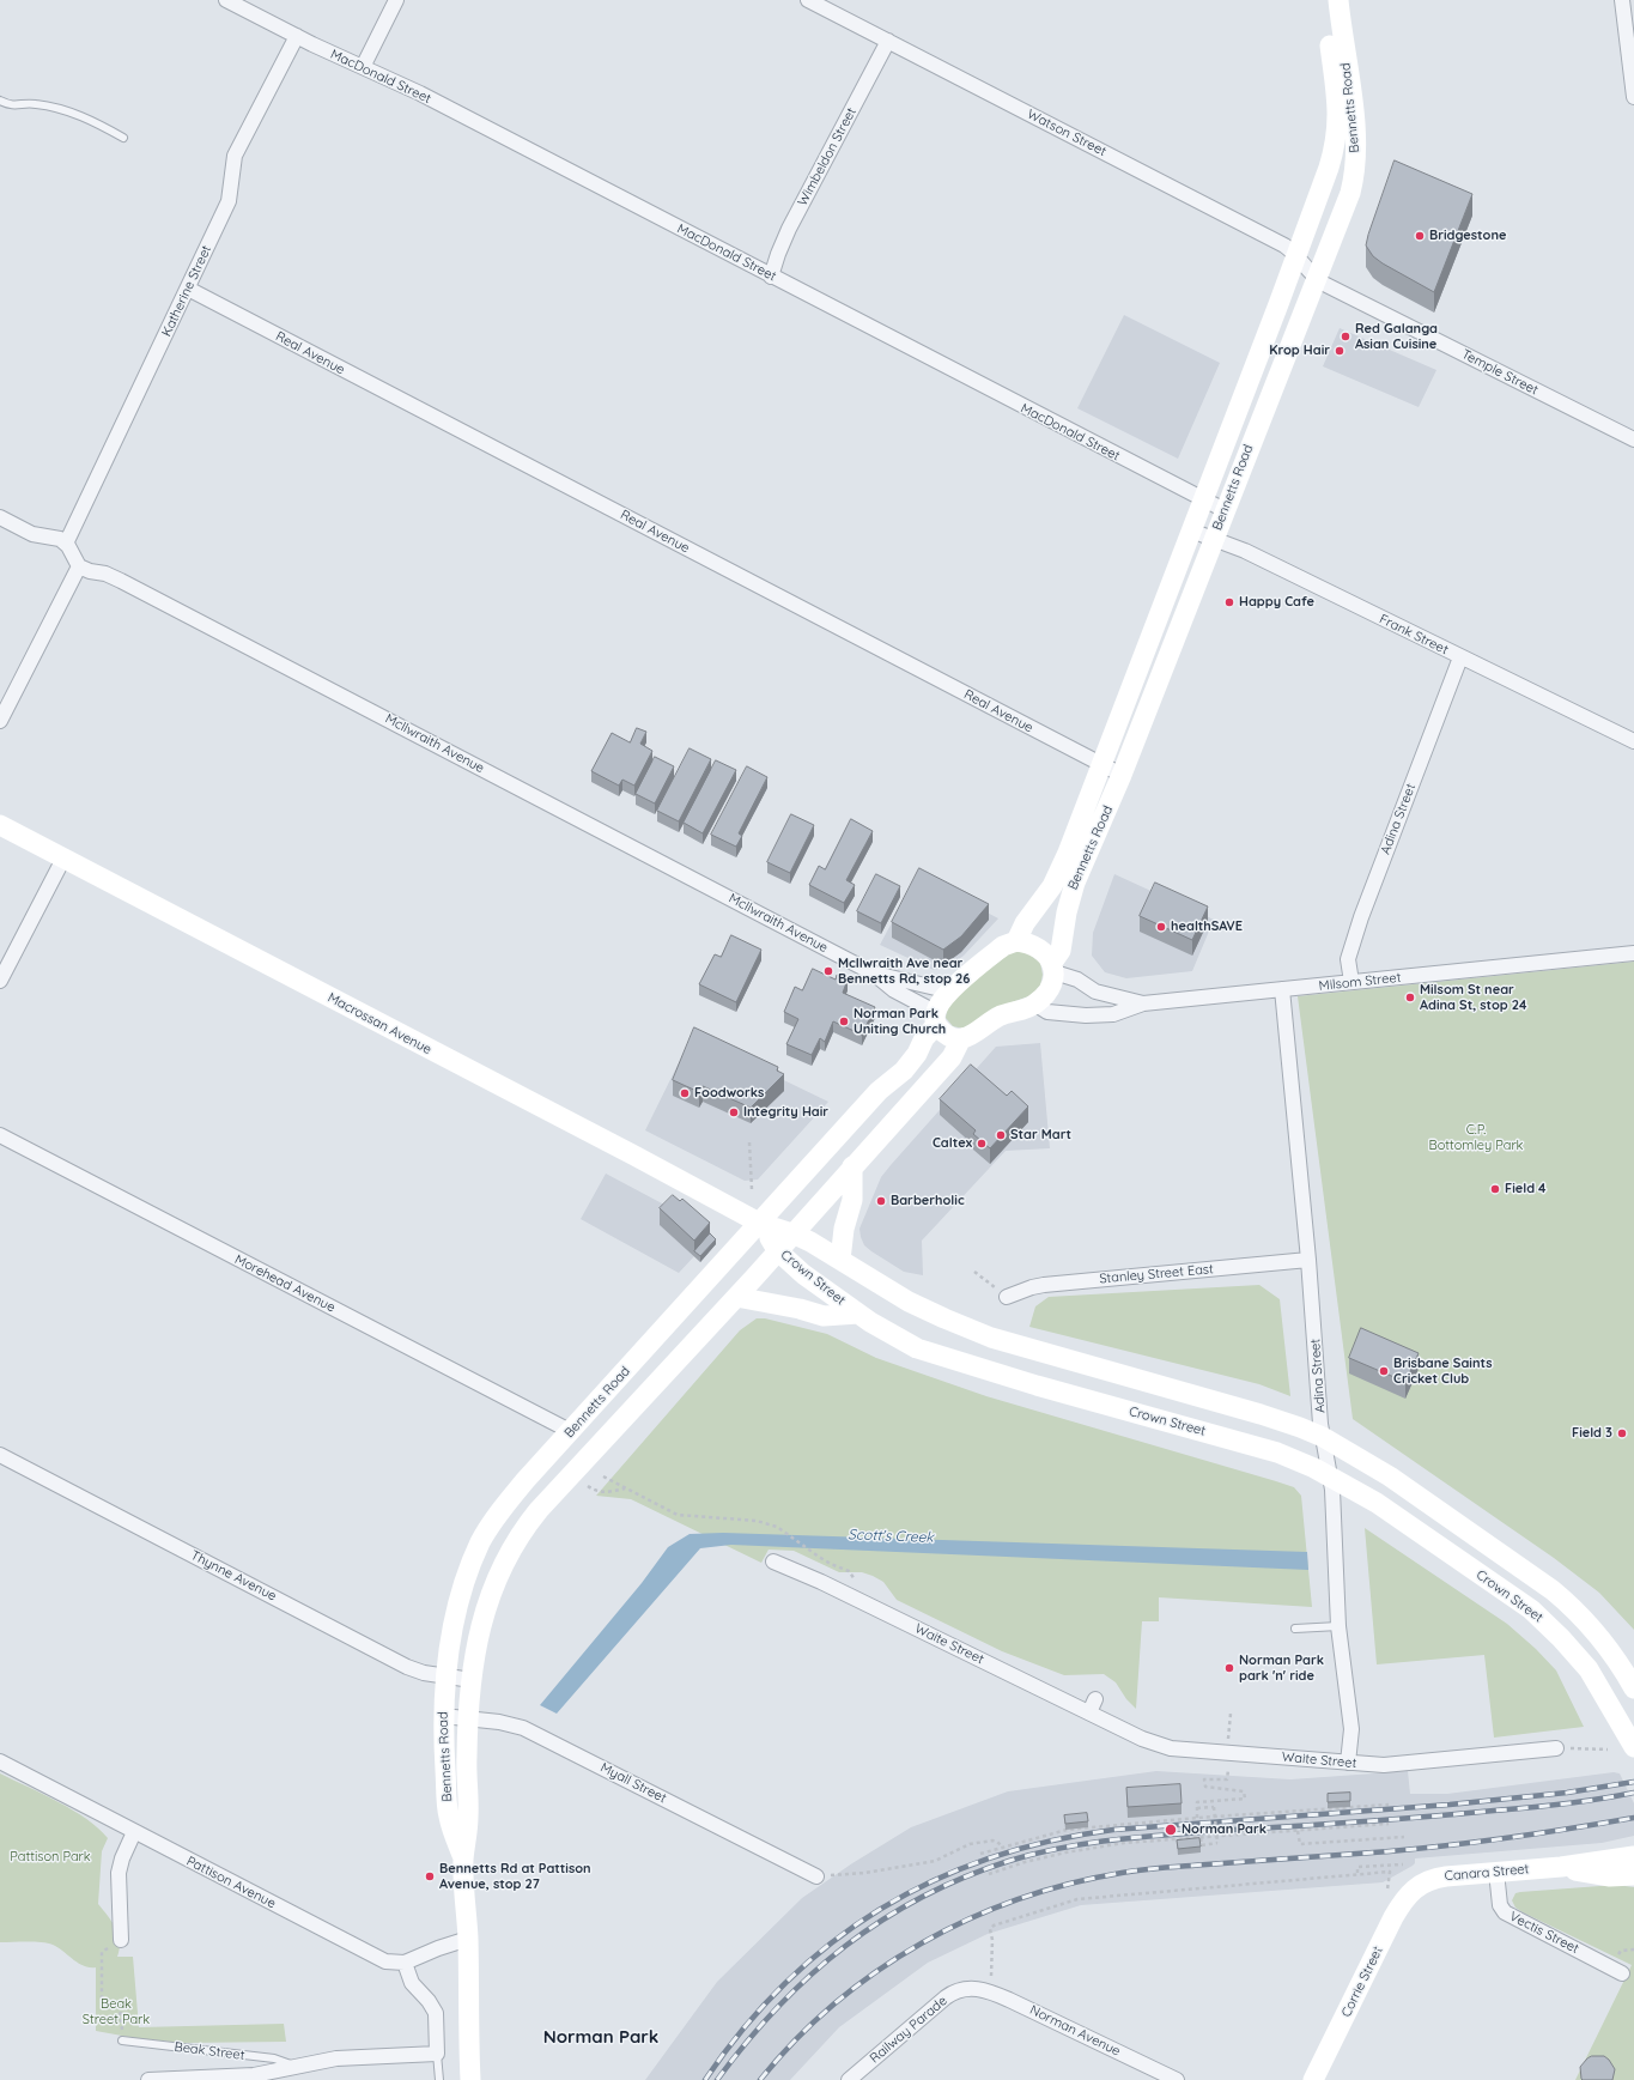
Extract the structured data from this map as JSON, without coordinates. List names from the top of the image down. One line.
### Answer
{"streets":{"main road":["Bennetts Road","Macrossan Avenue","Crown Street","Canara Street","Corrie Street"],"street":["MacDonald Street","Watson Street","Wimbeldon Street","Katherine Street","Real Avenue","Temple Street","Frank Street","McIlwraith Avenue","Adina Street","Milsom Street","Stanley Street East","Morehead Avenue","Thynne Avenue","Waite Street","Myall Street","Pattison Avenue","Vectis Street","Railway Parade","Norman Avenue","Beak Street"]},"crossings":[["MacDonald Street","Bennetts Road"],["MacDonald Street","Wimbeldon Street"],["MacDonald Street","Katherine Street"],["Bennetts Road","Watson Street"],["Bennetts Road","Real Avenue"],["Bennetts Road","Temple Street"],["Bennetts Road","Frank Street"],["Bennetts Road","McIlwraith Avenue"],["Bennetts Road","Milsom Street"],["Bennetts Road","Macrossan Avenue"],["Bennetts Road","Crown Street"],["Bennetts Road","Morehead Avenue"],["Bennetts Road","Thynne Avenue"],["Bennetts Road","Myall Street"],["Watson Street","Wimbeldon Street"],["Watson Street","Temple Street"],["Katherine Street","Real Avenue"],["Frank Street","Adina Street"],["Adina Street","Milsom Street"],["Adina Street","Stanley Street East"],["Adina Street","Crown Street"],["Adina Street","Waite Street"],["Macrossan Avenue","Crown Street"],["Canara Street","Vectis Street"],["Canara Street","Corrie Street"],["Railway Parade","Norman Avenue"]],"districts":["Norman Park"],"water":["Scott's Creek"],"parks":["C.P. Bottomley Park","Pattison Park","Beak Street Park"],"places":["Bridgestone","Red Galanga Asian Cuisine","Krop Hair","Happy Cafe","healthSAVE","McIlwraith Ave near Bennetts Rd, stop 26","Milsom St near Adina St, stop 24","Norman Park Uniting Church","Foodworks","Integrity Hair","Star Mart","Caltex","Field 4","Barberholic","Brisbane Saints Cricket Club","Field 3","Norman Park park 'n' ride","Norman Park","Bennetts Rd at Pattison Avenue, stop 27"]}
